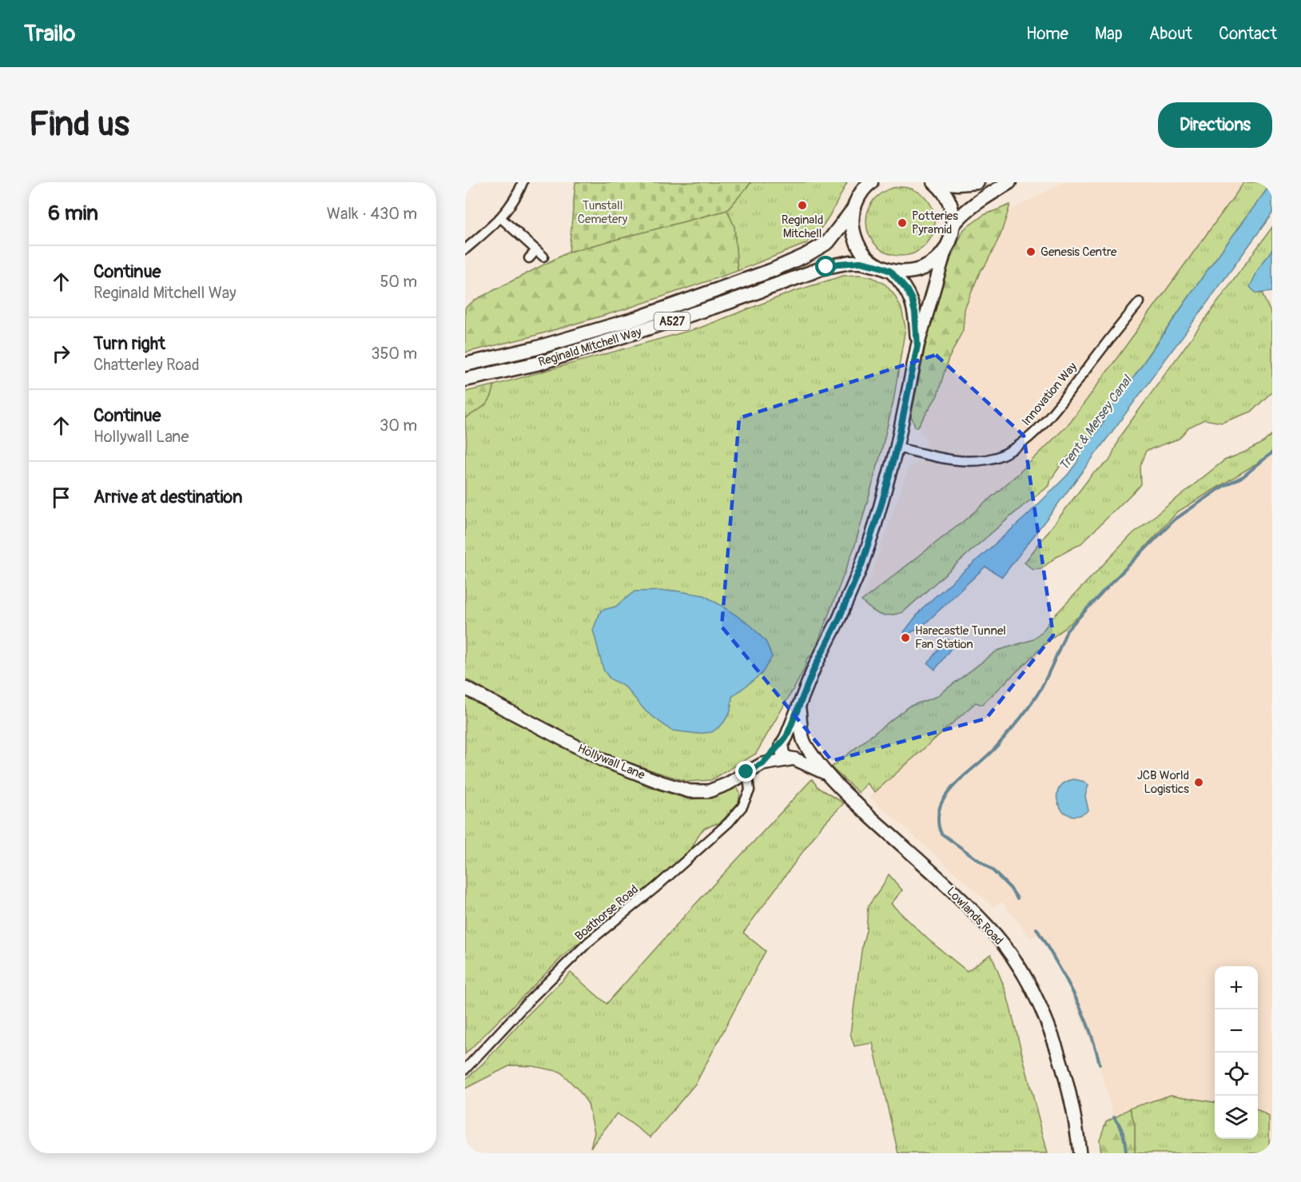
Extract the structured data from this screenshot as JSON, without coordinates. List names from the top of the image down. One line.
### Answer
{"streets":{"main road":["A527","Reginald Mitchell Way"],"street":["Innovation Way","Hollywall Lane","Boathorse Road","Lowlands Road"]},"crossings":[["A527","Reginald Mitchell Way"],["Innovation Way","Hollywall Lane"],["Hollywall Lane","Boathorse Road"],["Hollywall Lane","Lowlands Road"]],"water":["Trent & Mersey Canal"],"parks":["Tunstall Cemetery"],"places":["Reginald Mitchell","Potteries Pyramid","Genesis Centre","Harecastle Tunnel Fan Station","JCB World Logistics"],"page":{"header":"Trailo","nav":["Home","Map","About","Contact"],"buttons":"Directions","title":"Find us","heading":["6 min","Walk · 430 m"],"list":[["Continue","Reginald Mitchell Way","50 m"],["Turn right","Chatterley Road","350 m"],["Continue","Hollywall Lane","30 m"],"Arrive at destination"],"map_buttons":["+","−"]}}
